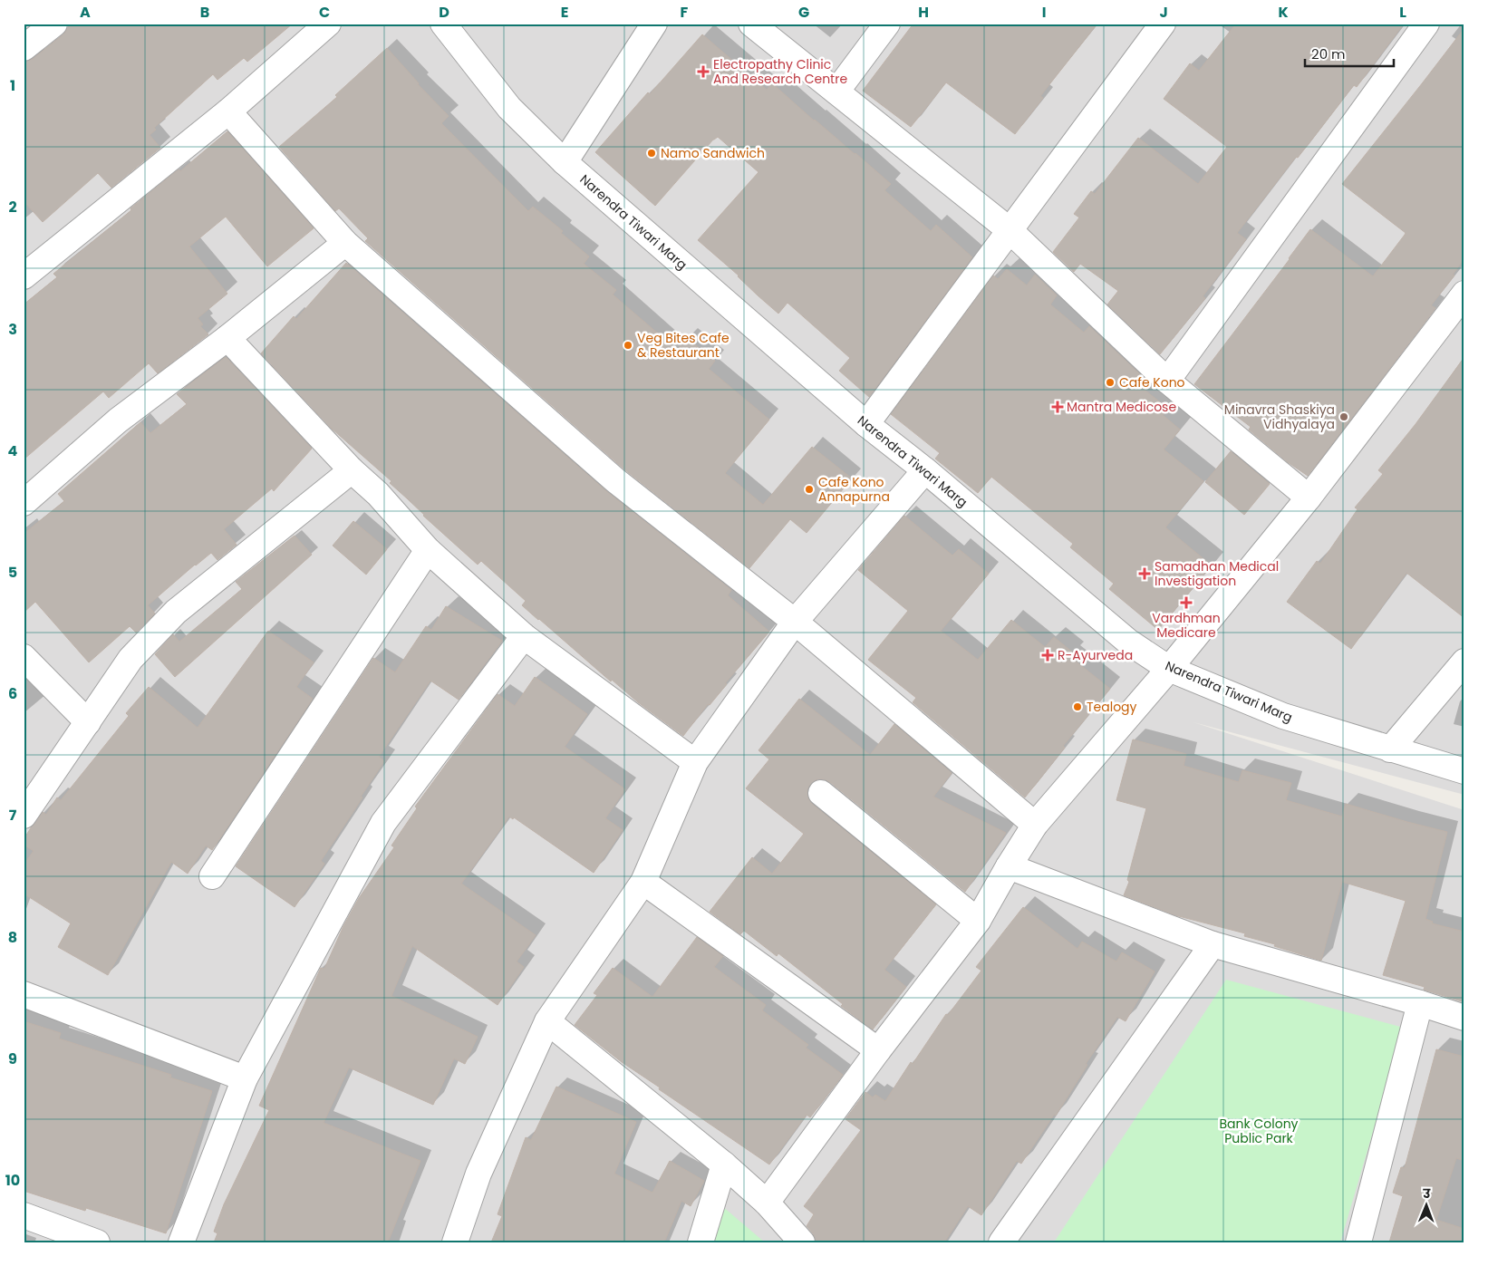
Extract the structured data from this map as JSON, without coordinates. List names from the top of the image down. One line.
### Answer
{"streets":{"street":["Narendra Tiwari Marg"]},"parks":["Bank Colony Public Park"],"places":{"health":["Electropathy Clinic And Research Centre","Mantra Medicose","Samadhan Medical Investigation","Vardhman Medicare","R-Ayurveda"],"other":["Namo Sandwich","Veg Bites Cafe & Restaurant","Cafe Kono","Minavra Shaskiya Vidhyalaya","Cafe Kono Annapurna","Tealogy"]},"scale_bar":"20 m","north":"top","grid":{"columns":["A","B","C","D","E","F","G","H","I","J","K","L"],"rows":["1","2","3","4","5","6","7","8","9","10"]}}
